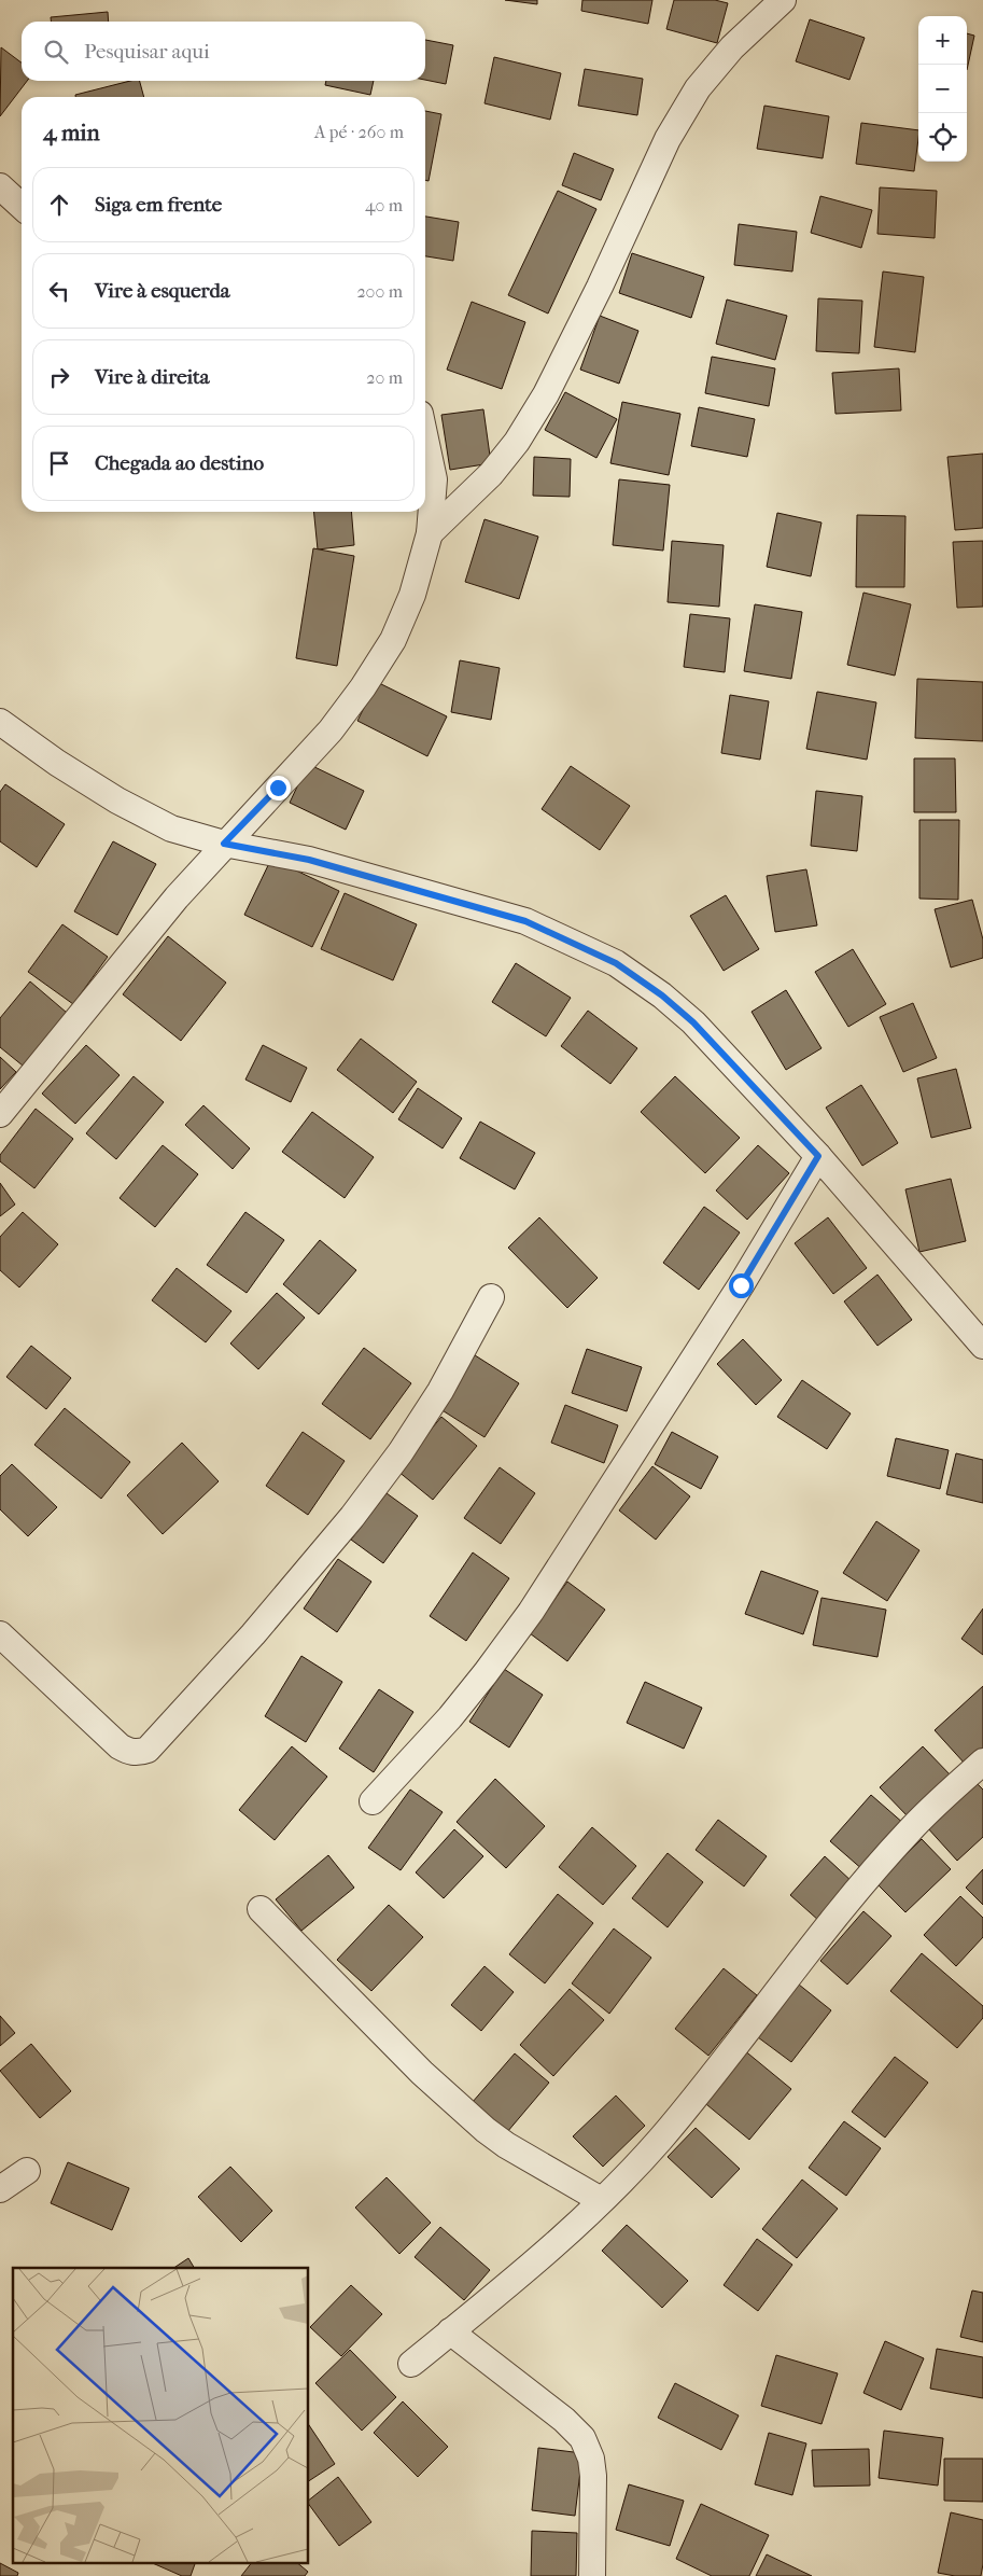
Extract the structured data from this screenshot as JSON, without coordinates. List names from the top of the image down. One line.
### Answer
{"page":{"map_buttons":["+","−"],"search":"Pesquisar aqui","heading":["4 min","A pé · 260 m"],"list":[["Siga em frente","40 m"],["Vire à esquerda","200 m"],["Vire à direita","20 m"],"Chegada ao destino"]}}
